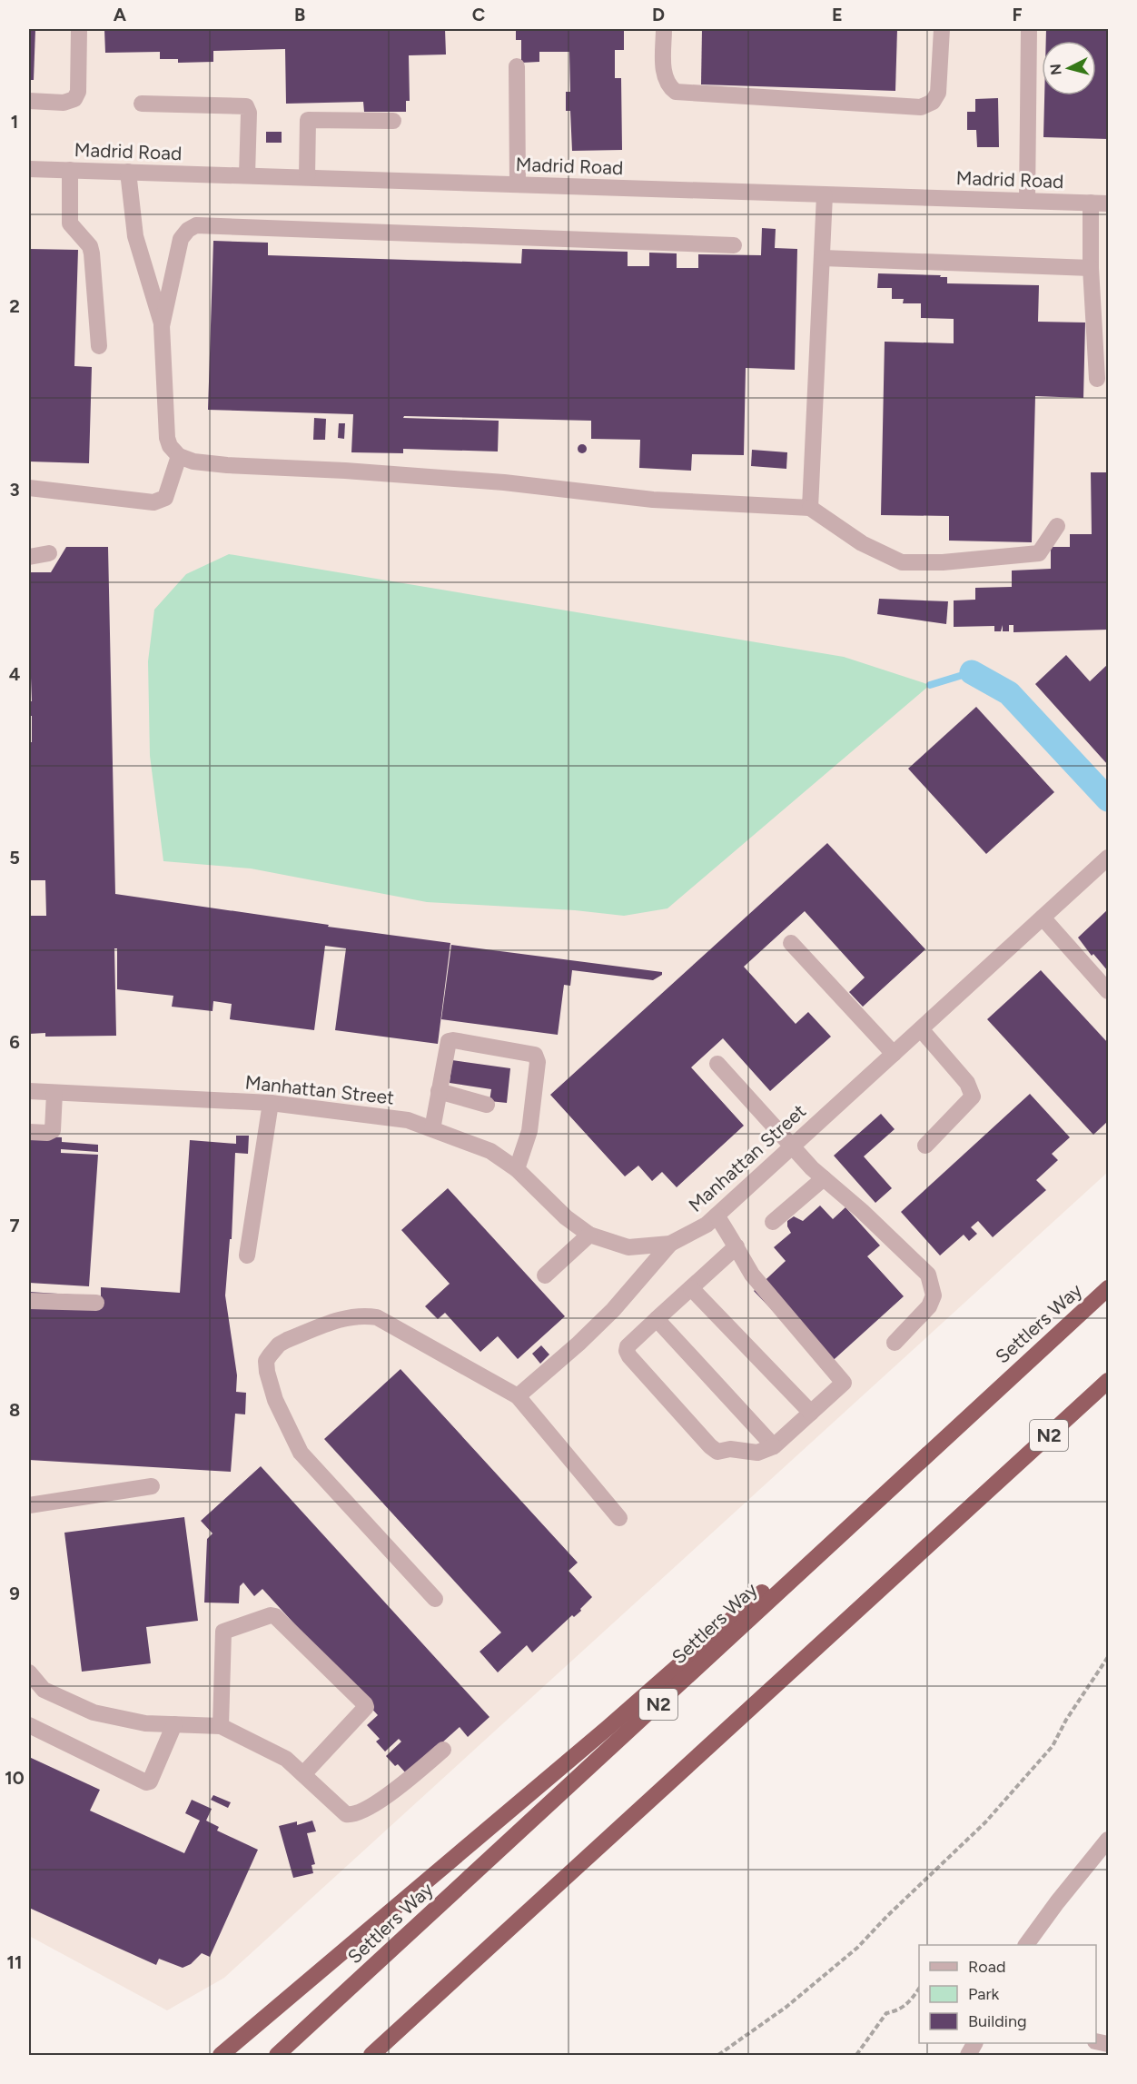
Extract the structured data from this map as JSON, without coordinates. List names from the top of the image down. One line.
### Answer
{"streets":{"highway":["Settlers Way","N2"],"street":["Madrid Road","Manhattan Street"]},"legend":["Road","Park","Building"],"north":"left","grid":{"columns":["A","B","C","D","E","F"],"rows":["1","2","3","4","5","6","7","8","9","10","11"]}}
